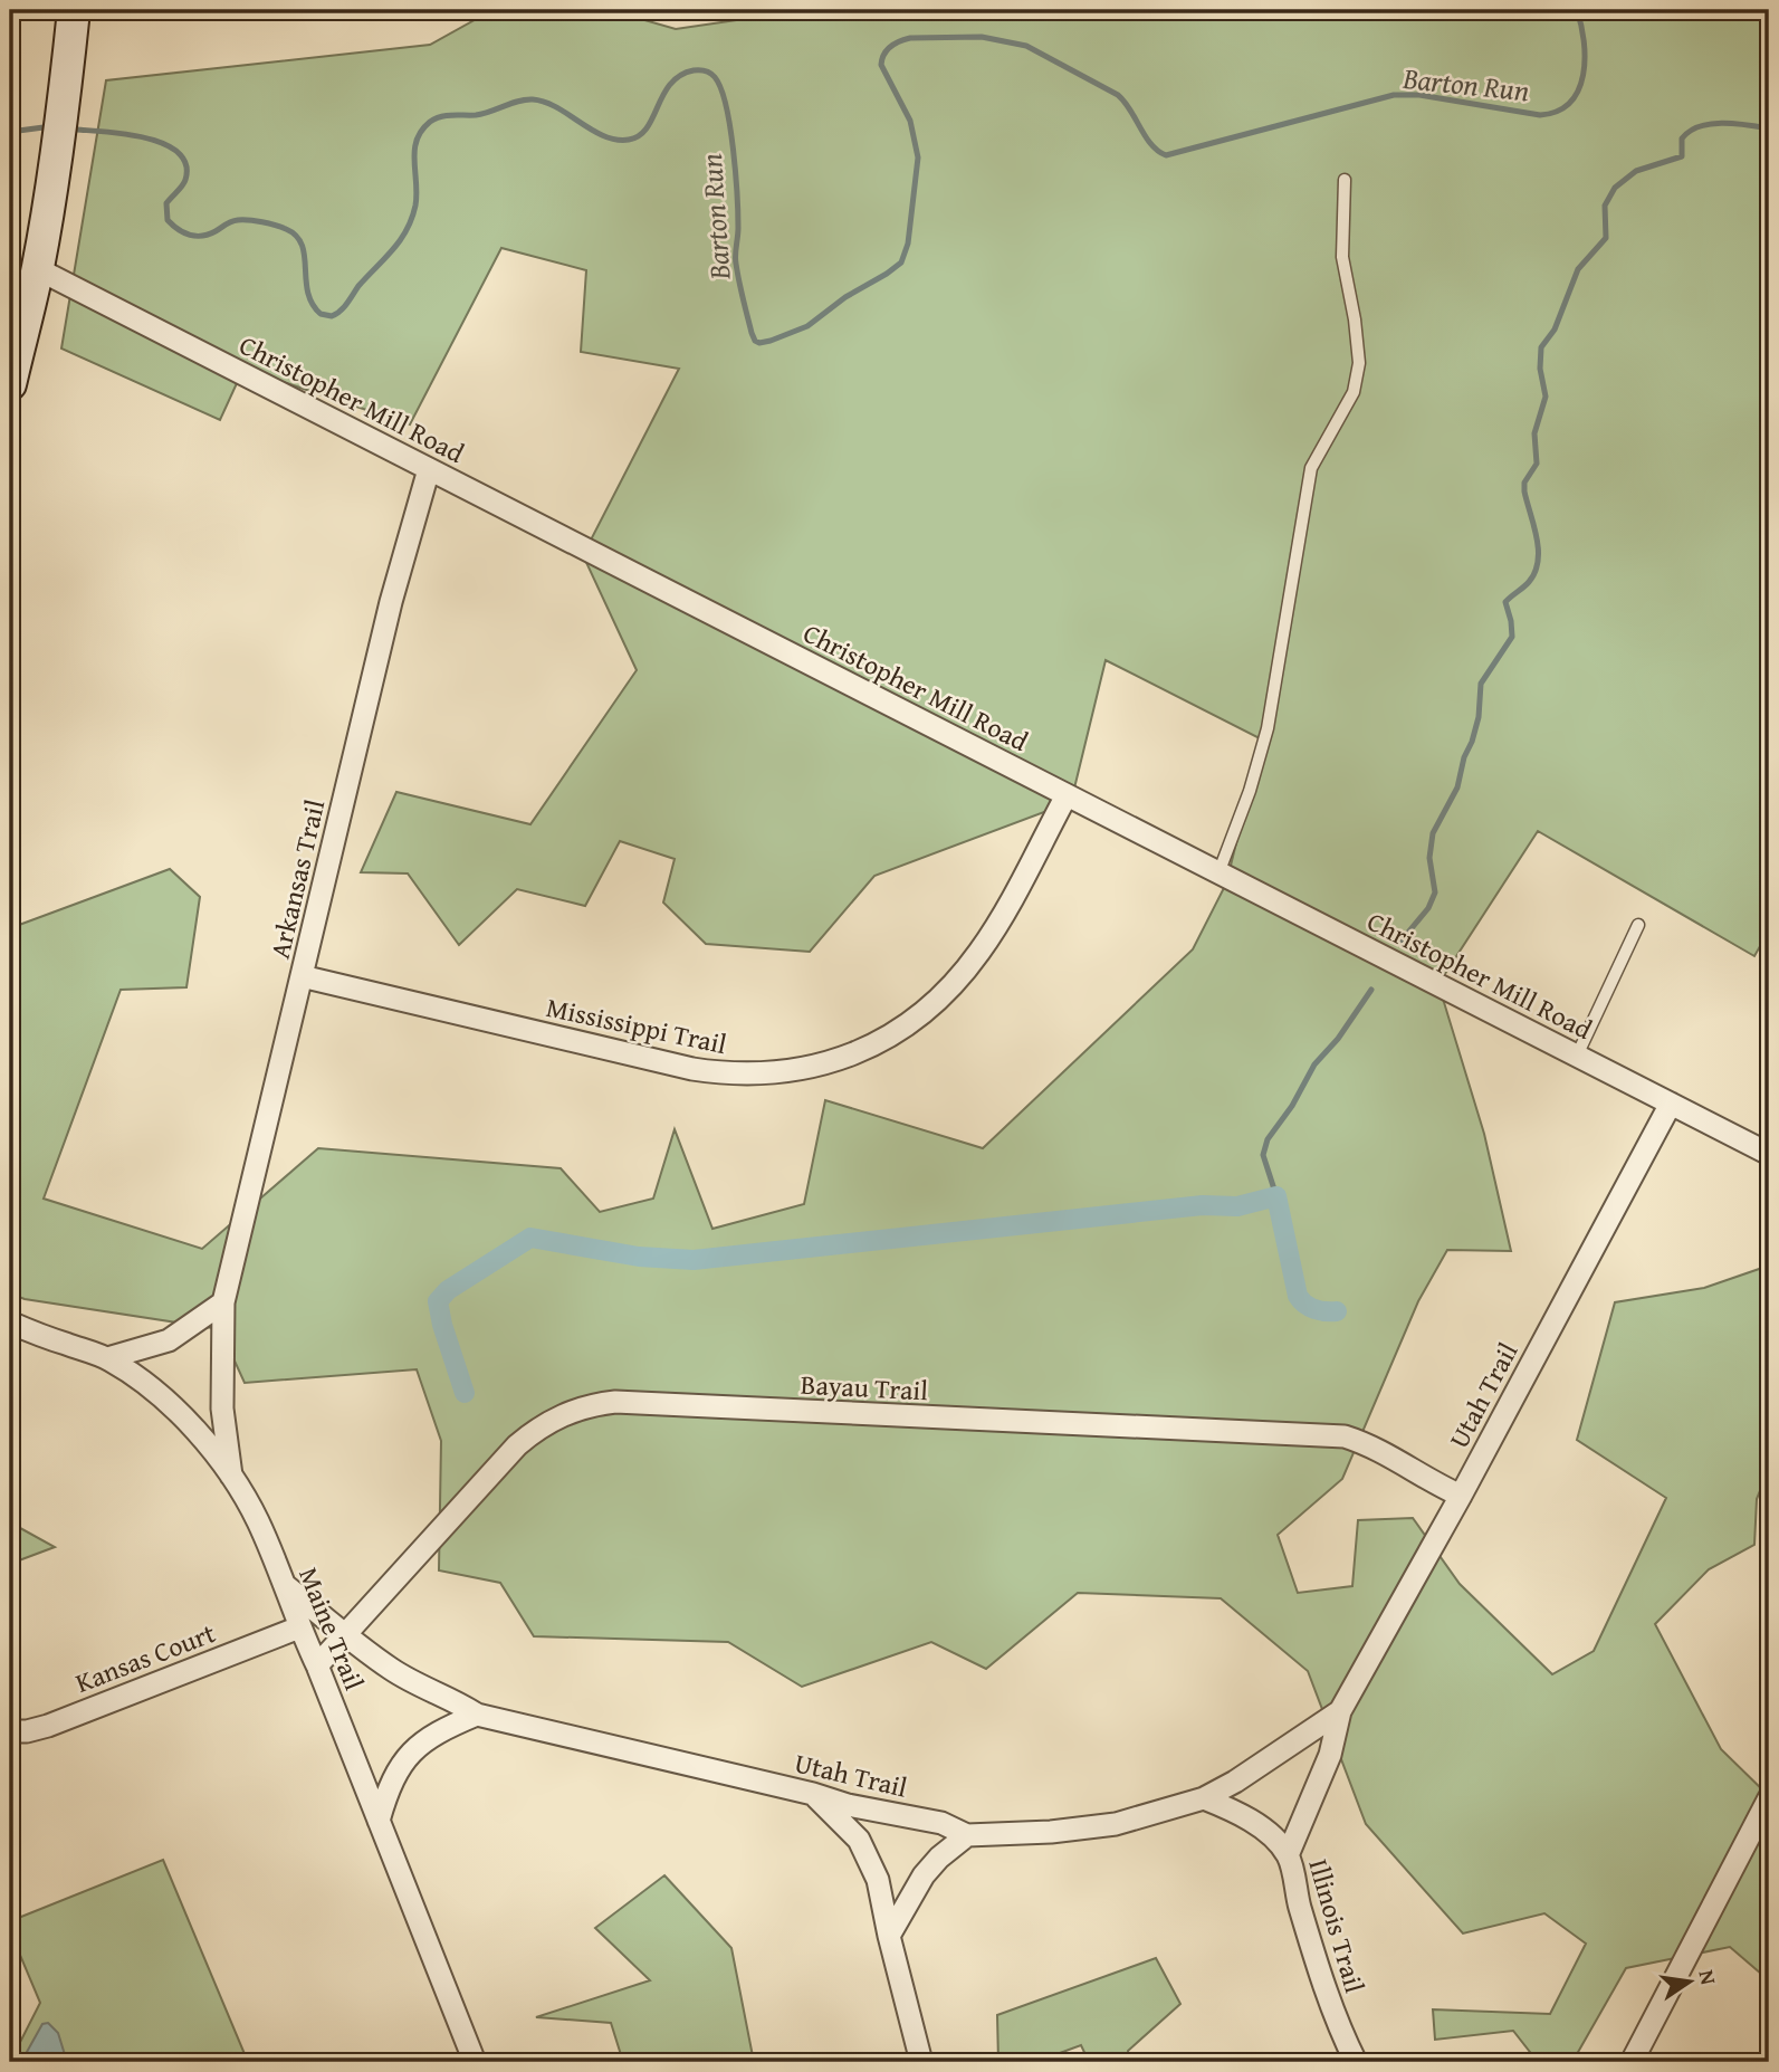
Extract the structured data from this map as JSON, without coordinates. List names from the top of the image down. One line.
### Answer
{"streets":{"street":["Christopher Mill Road","Arkansas Trail","Mississippi Trail","Bayau Trail","Utah Trail","Maine Trail","Kansas Court","Illinois Trail"]},"crossings":[["Christopher Mill Road","Arkansas Trail"],["Christopher Mill Road","Mississippi Trail"],["Christopher Mill Road","Utah Trail"],["Arkansas Trail","Mississippi Trail"],["Arkansas Trail","Maine Trail"],["Bayau Trail","Utah Trail"],["Utah Trail","Maine Trail"],["Utah Trail","Illinois Trail"],["Maine Trail","Kansas Court"]],"water":["Barton Run"],"north":"right"}
